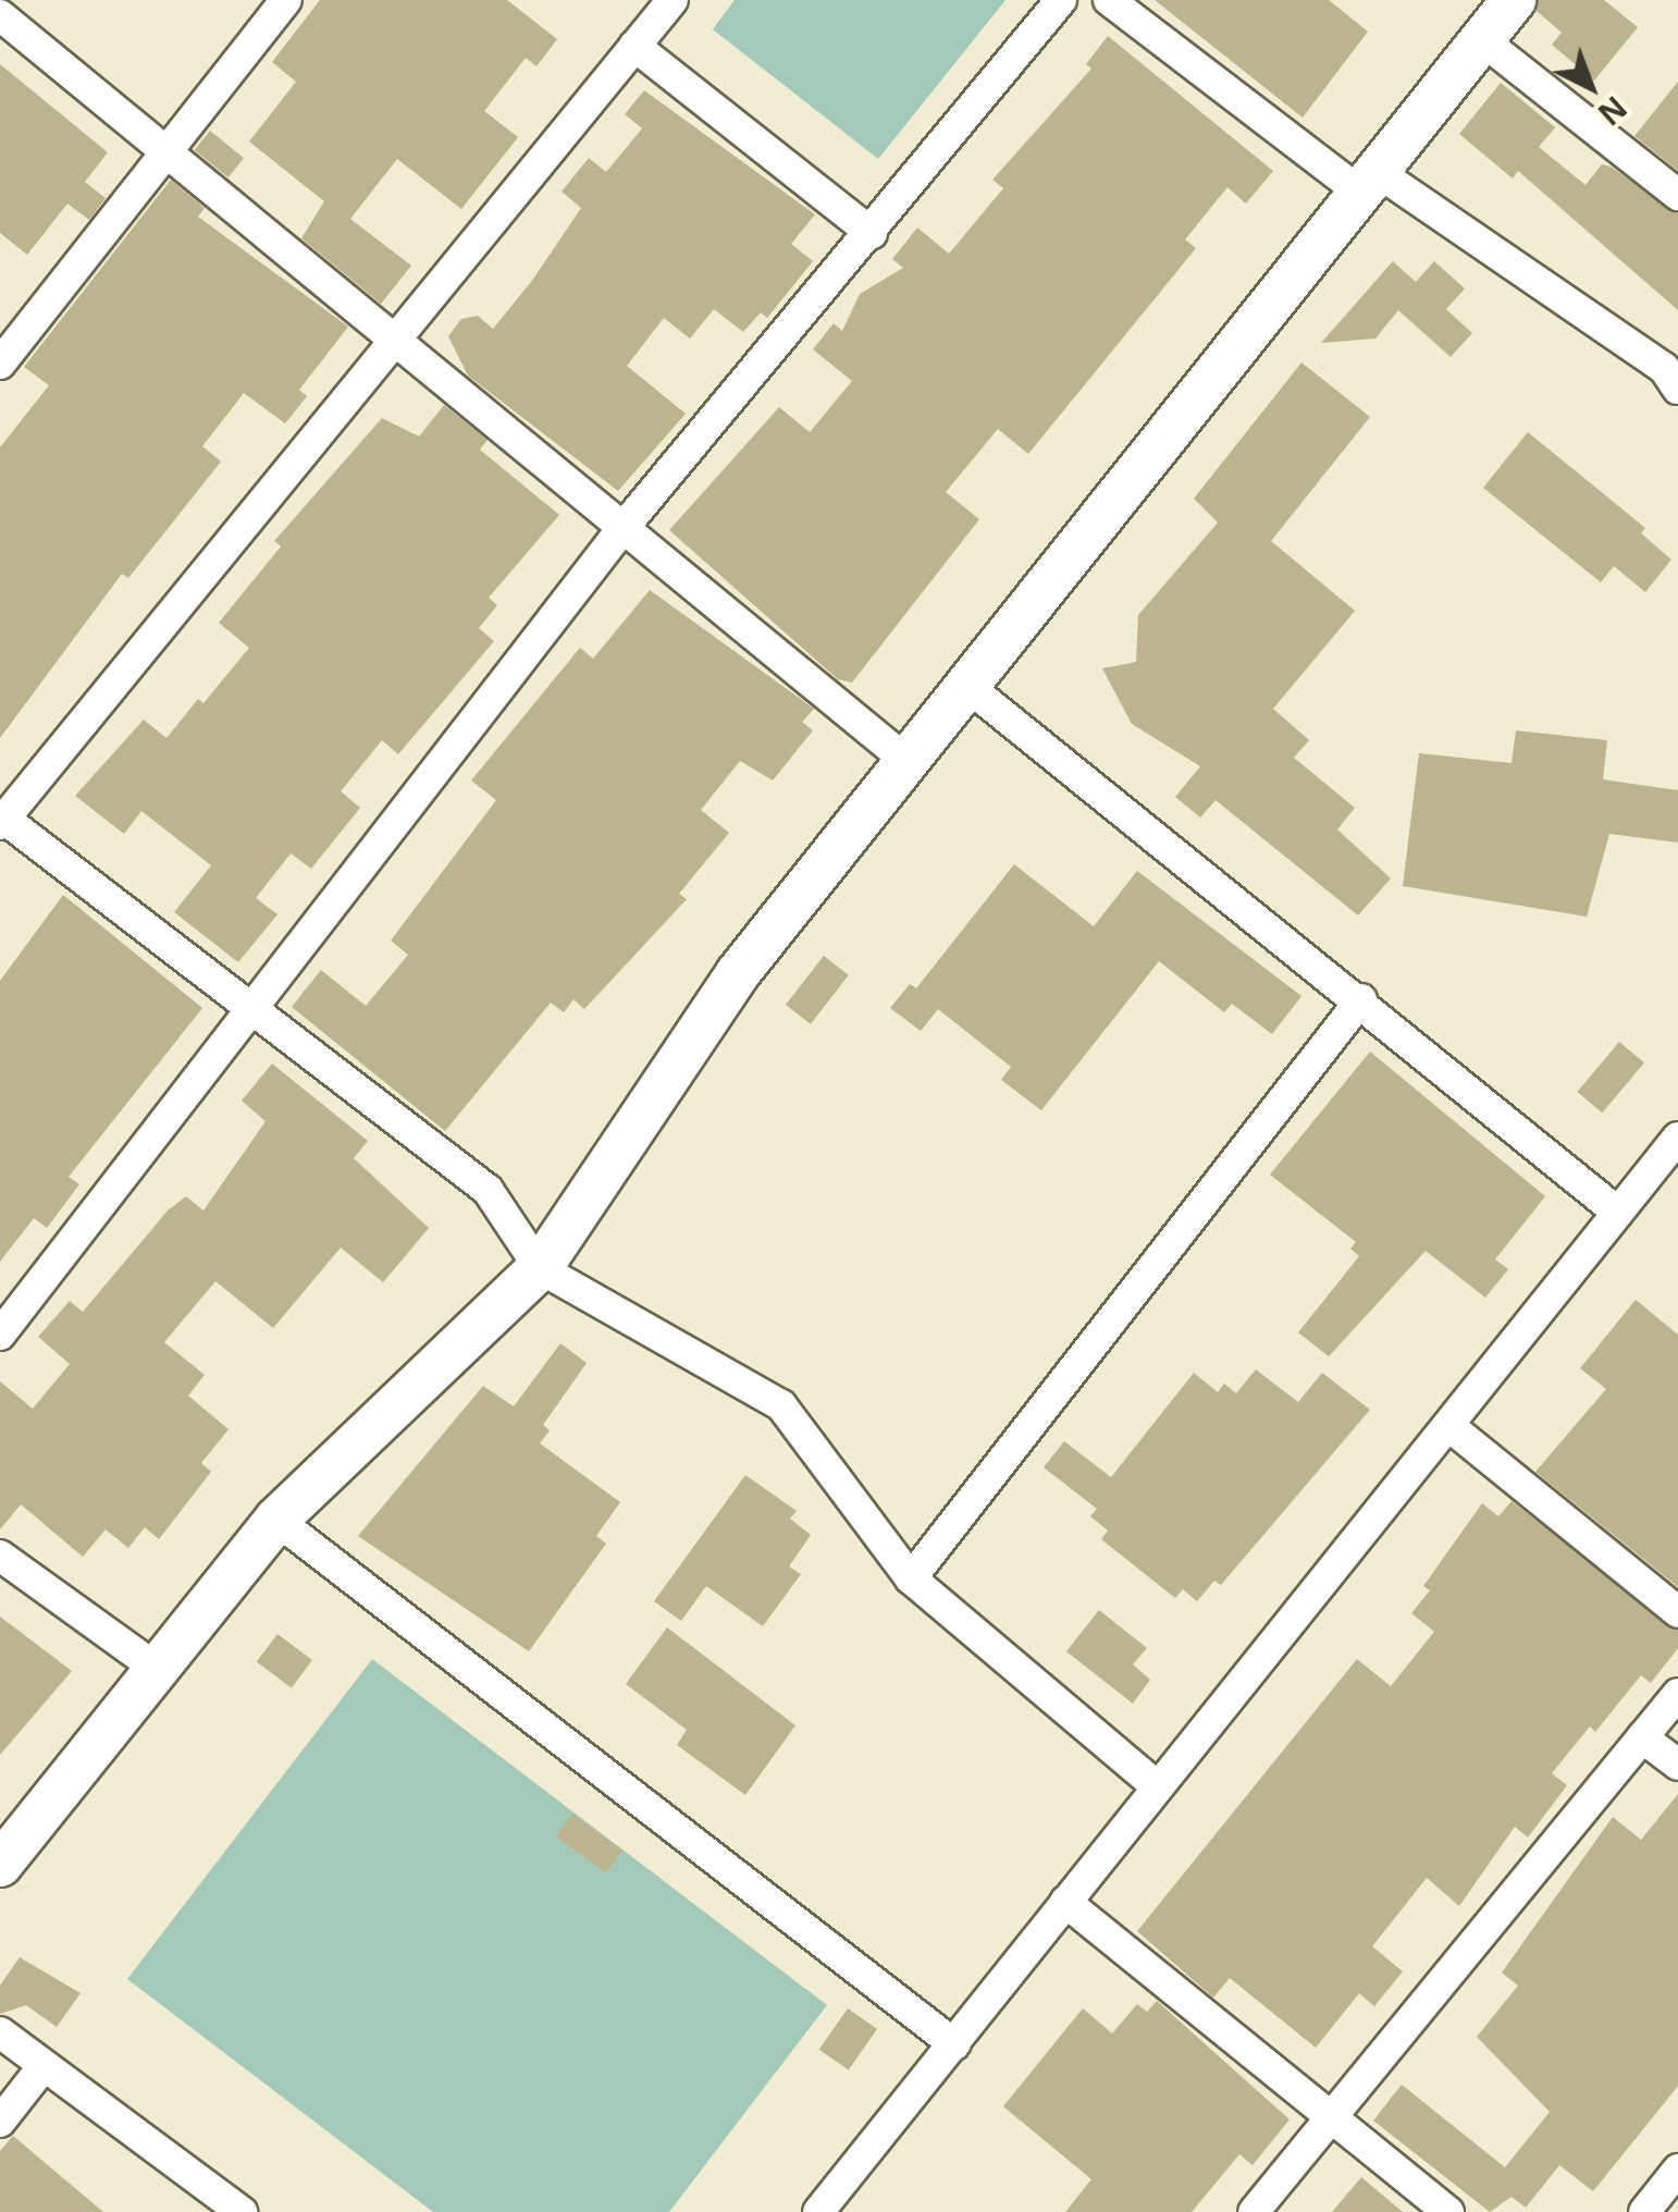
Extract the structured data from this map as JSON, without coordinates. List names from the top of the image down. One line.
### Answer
{"north":"bottom right"}
